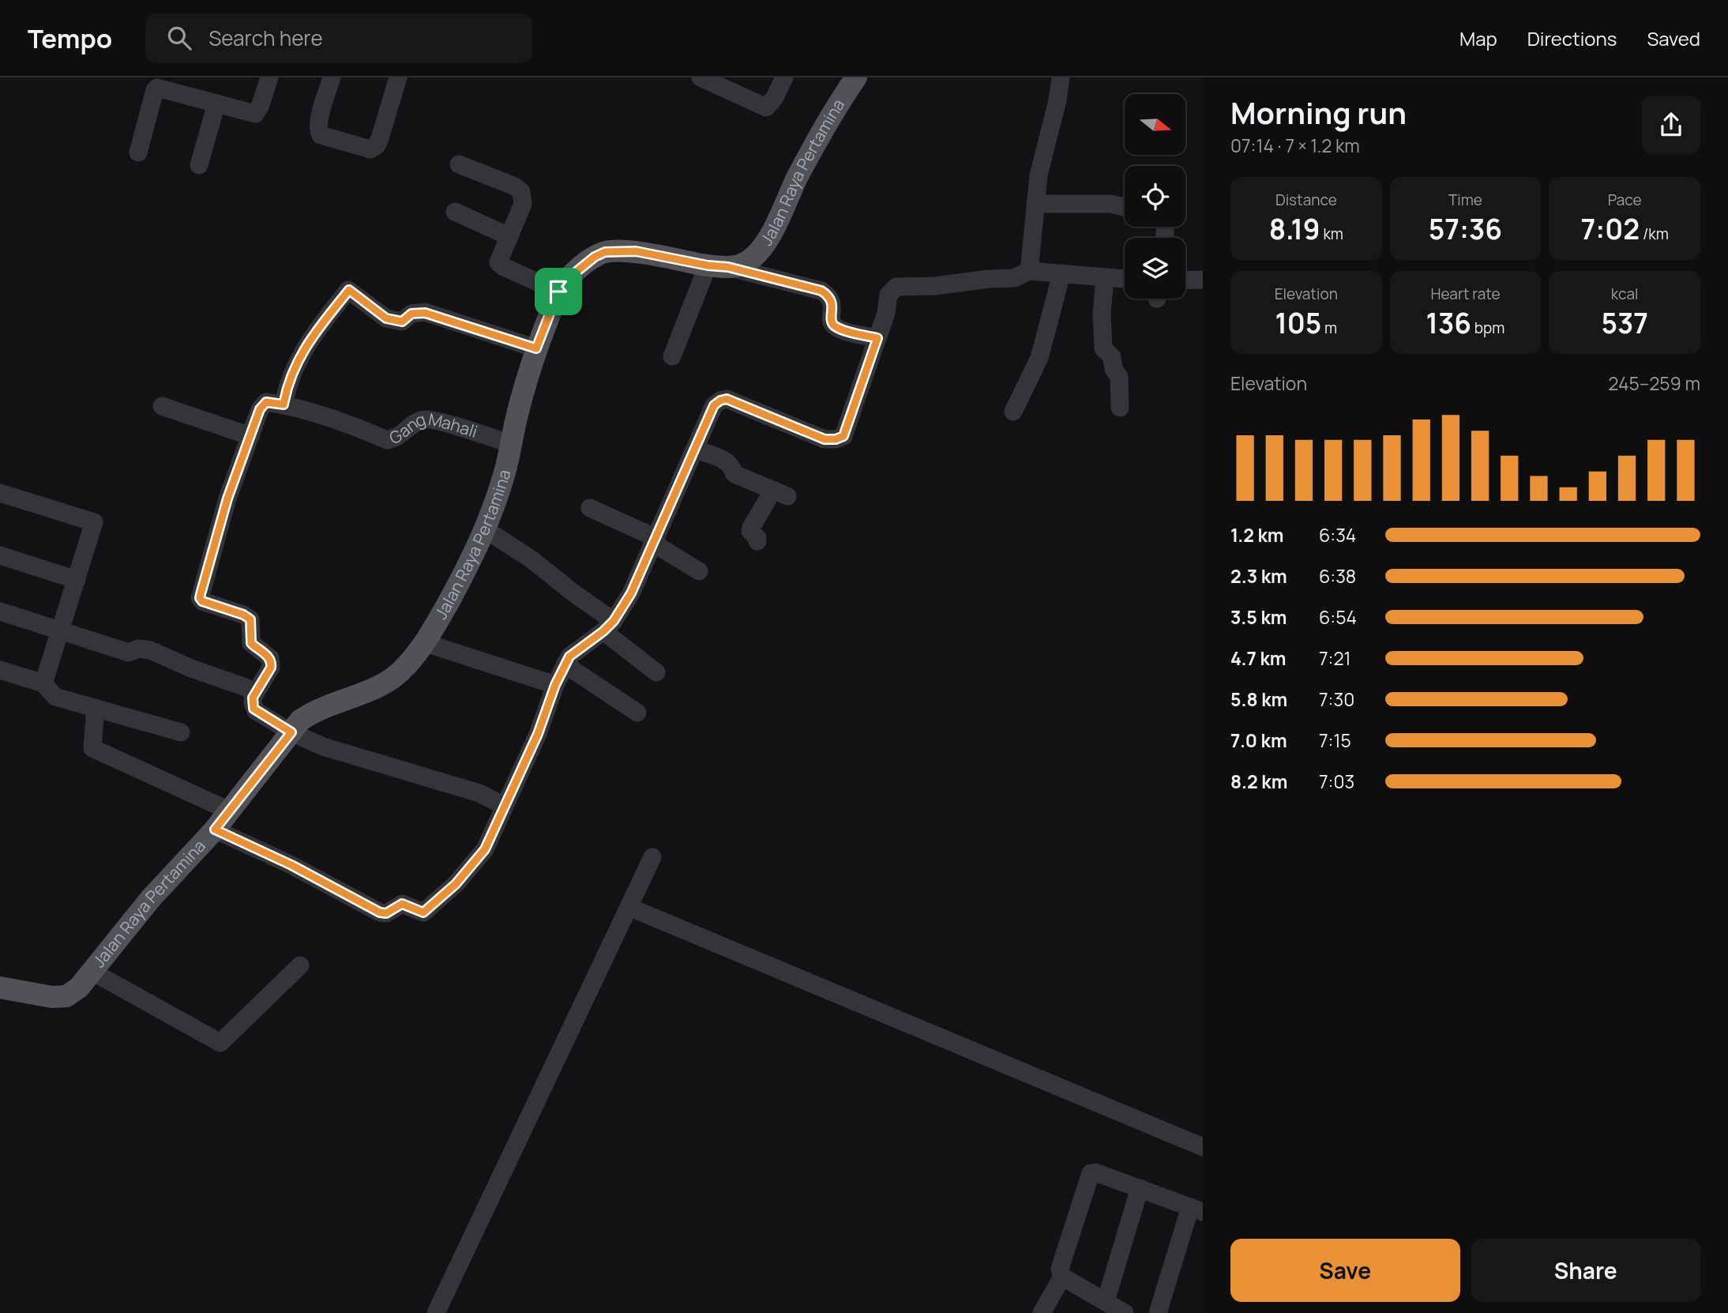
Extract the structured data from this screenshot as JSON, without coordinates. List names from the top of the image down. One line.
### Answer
{"streets":{"main road":["Jalan Raya Pertamina"],"street":["Gang Mahali"]},"crossings":[["Jalan Raya Pertamina","Gang Mahali"]],"north":"right","page":{"header":"Tempo","search":"Search here","nav":["Map","Directions","Saved"],"heading":["Morning run","07:14 · 7 × 1.2 km"],"stats":[["Distance","8.19 km"],["Time","57:36"],["Pace","7:02 /km"],["Elevation","105 m"],["Heart rate","136 bpm"],["kcal","537"]],"chart":["Elevation","245–259 m"],"list":[{"name":"1.2 km","note":"6:34"},{"name":"2.3 km","note":"6:38"},{"name":"3.5 km","note":"6:54"},{"name":"4.7 km","note":"7:21"},{"name":"5.8 km","note":"7:30"},{"name":"7.0 km","note":"7:15"},{"name":"8.2 km","note":"7:03"}],"buttons":["Save","Share"]}}
